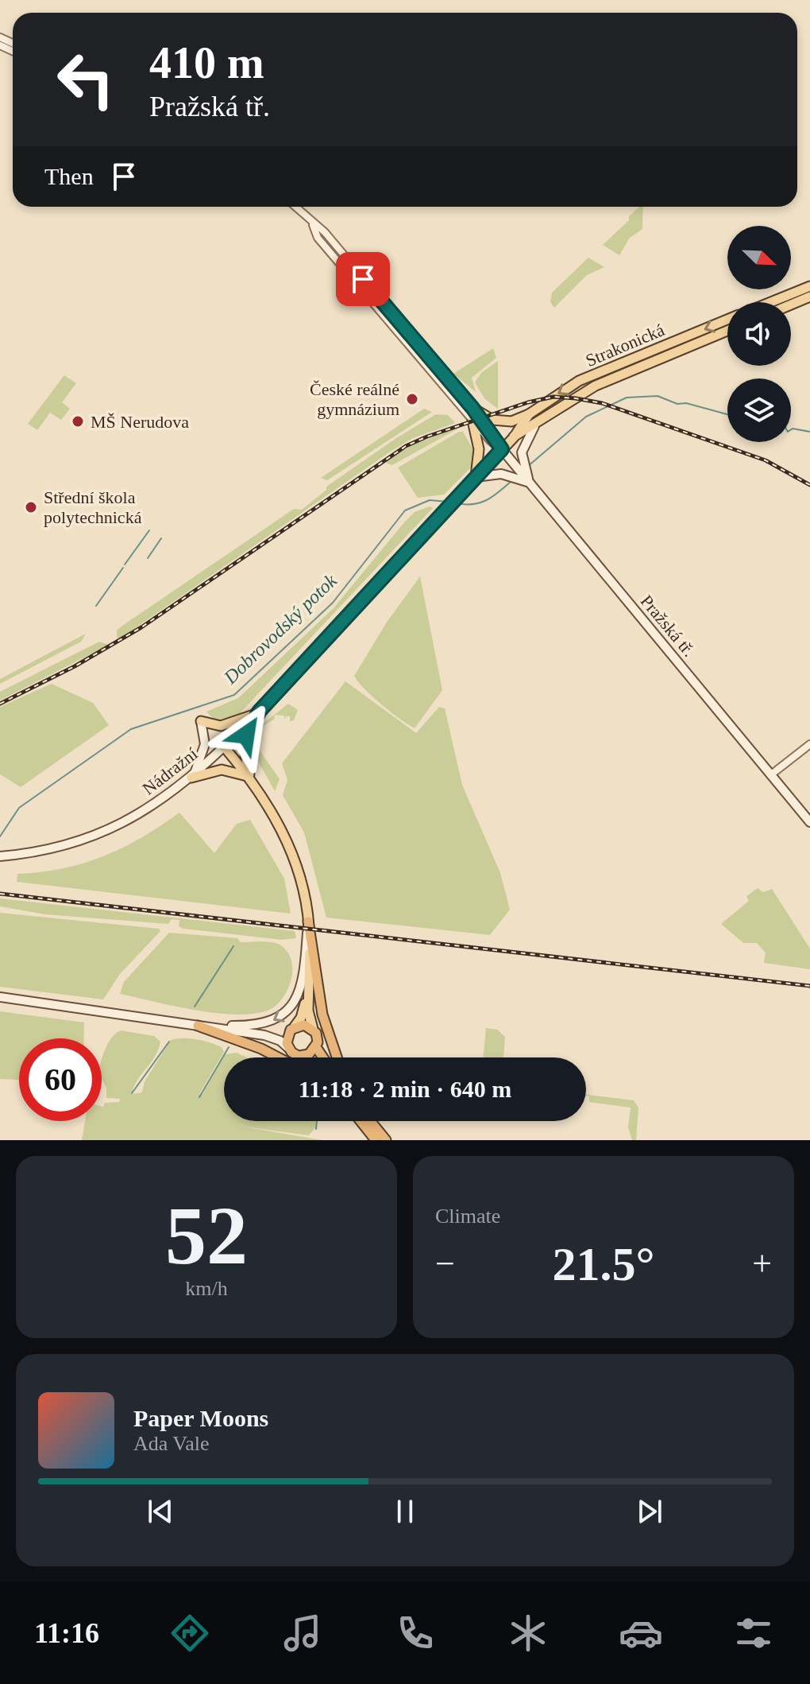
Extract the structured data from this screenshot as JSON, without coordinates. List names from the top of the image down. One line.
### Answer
{"streets":{"main road":["Strakonická","Pražská tř.","Nádražní"]},"crossings":[["Pražská tř.","Nádražní"]],"water":["Dobrovodský potok"],"places":["České reálné gymnázium","MŠ Nerudova","Střední škola polytechnická"],"north":"bottom right","page":{"turn":["410 m","Pražská tř."],"then":"Then","limit":"60","trip":"11:18 · 2 min · 640 m","tile":[["52","km/h"],"Climate"],"heat":["−","21.5°","+"],"song":["Paper Moons","Ada Vale"],"tabs":"11:16"}}
